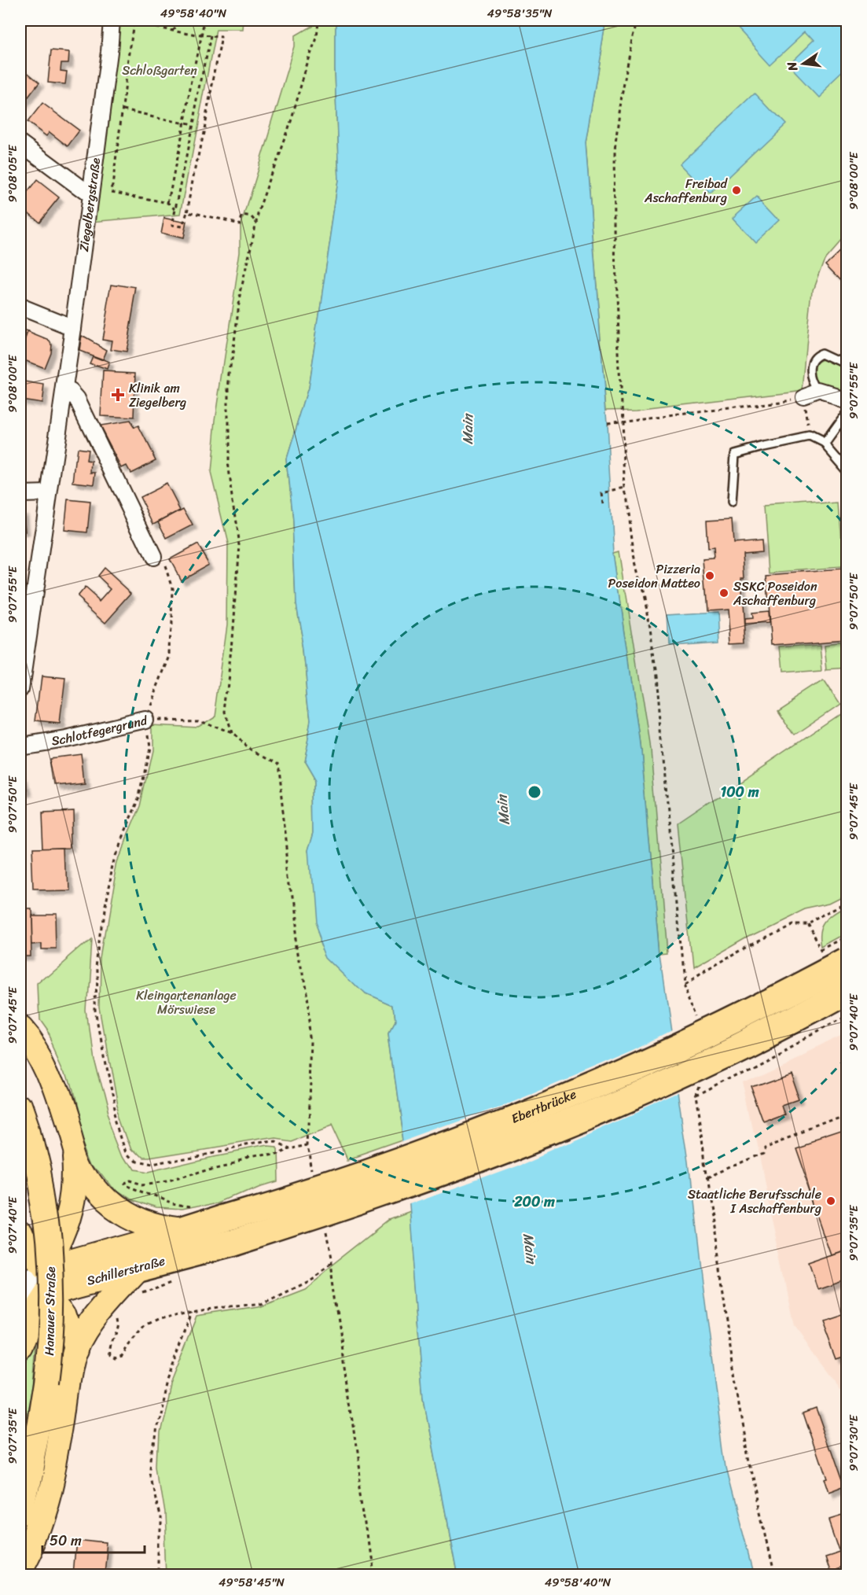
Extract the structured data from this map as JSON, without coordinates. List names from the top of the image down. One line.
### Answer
{"streets":{"highway":["Ebertbrücke","Schillerstraße"],"main road":["Hanauer Straße"],"street":["Ziegelbergstraße","Schlotfegergrund"]},"crossings":[["Ebertbrücke","Schillerstraße"]],"water":["Main"],"parks":["Schloßgarten","Kleingartenanlage Mörswiese"],"places":{"other":["Freibad Aschaffenburg","Pizzeria Poseidon Matteo","SSKC Poseidon Aschaffenburg","Staatliche Berufsschule I Aschaffenburg"],"health":["Klinik am Ziegelberg"]},"scale_bar":"50 m","north":"left","coordinates":["49°58'40\"N","49°58'35\"N","9°08'05\"E","9°08'00\"E","9°07'55\"E","9°07'50\"E","9°07'45\"E","9°07'40\"E","9°07'35\"E","9°07'30\"E","49°58'45\"N"],"rings":["100 m","200 m"]}
